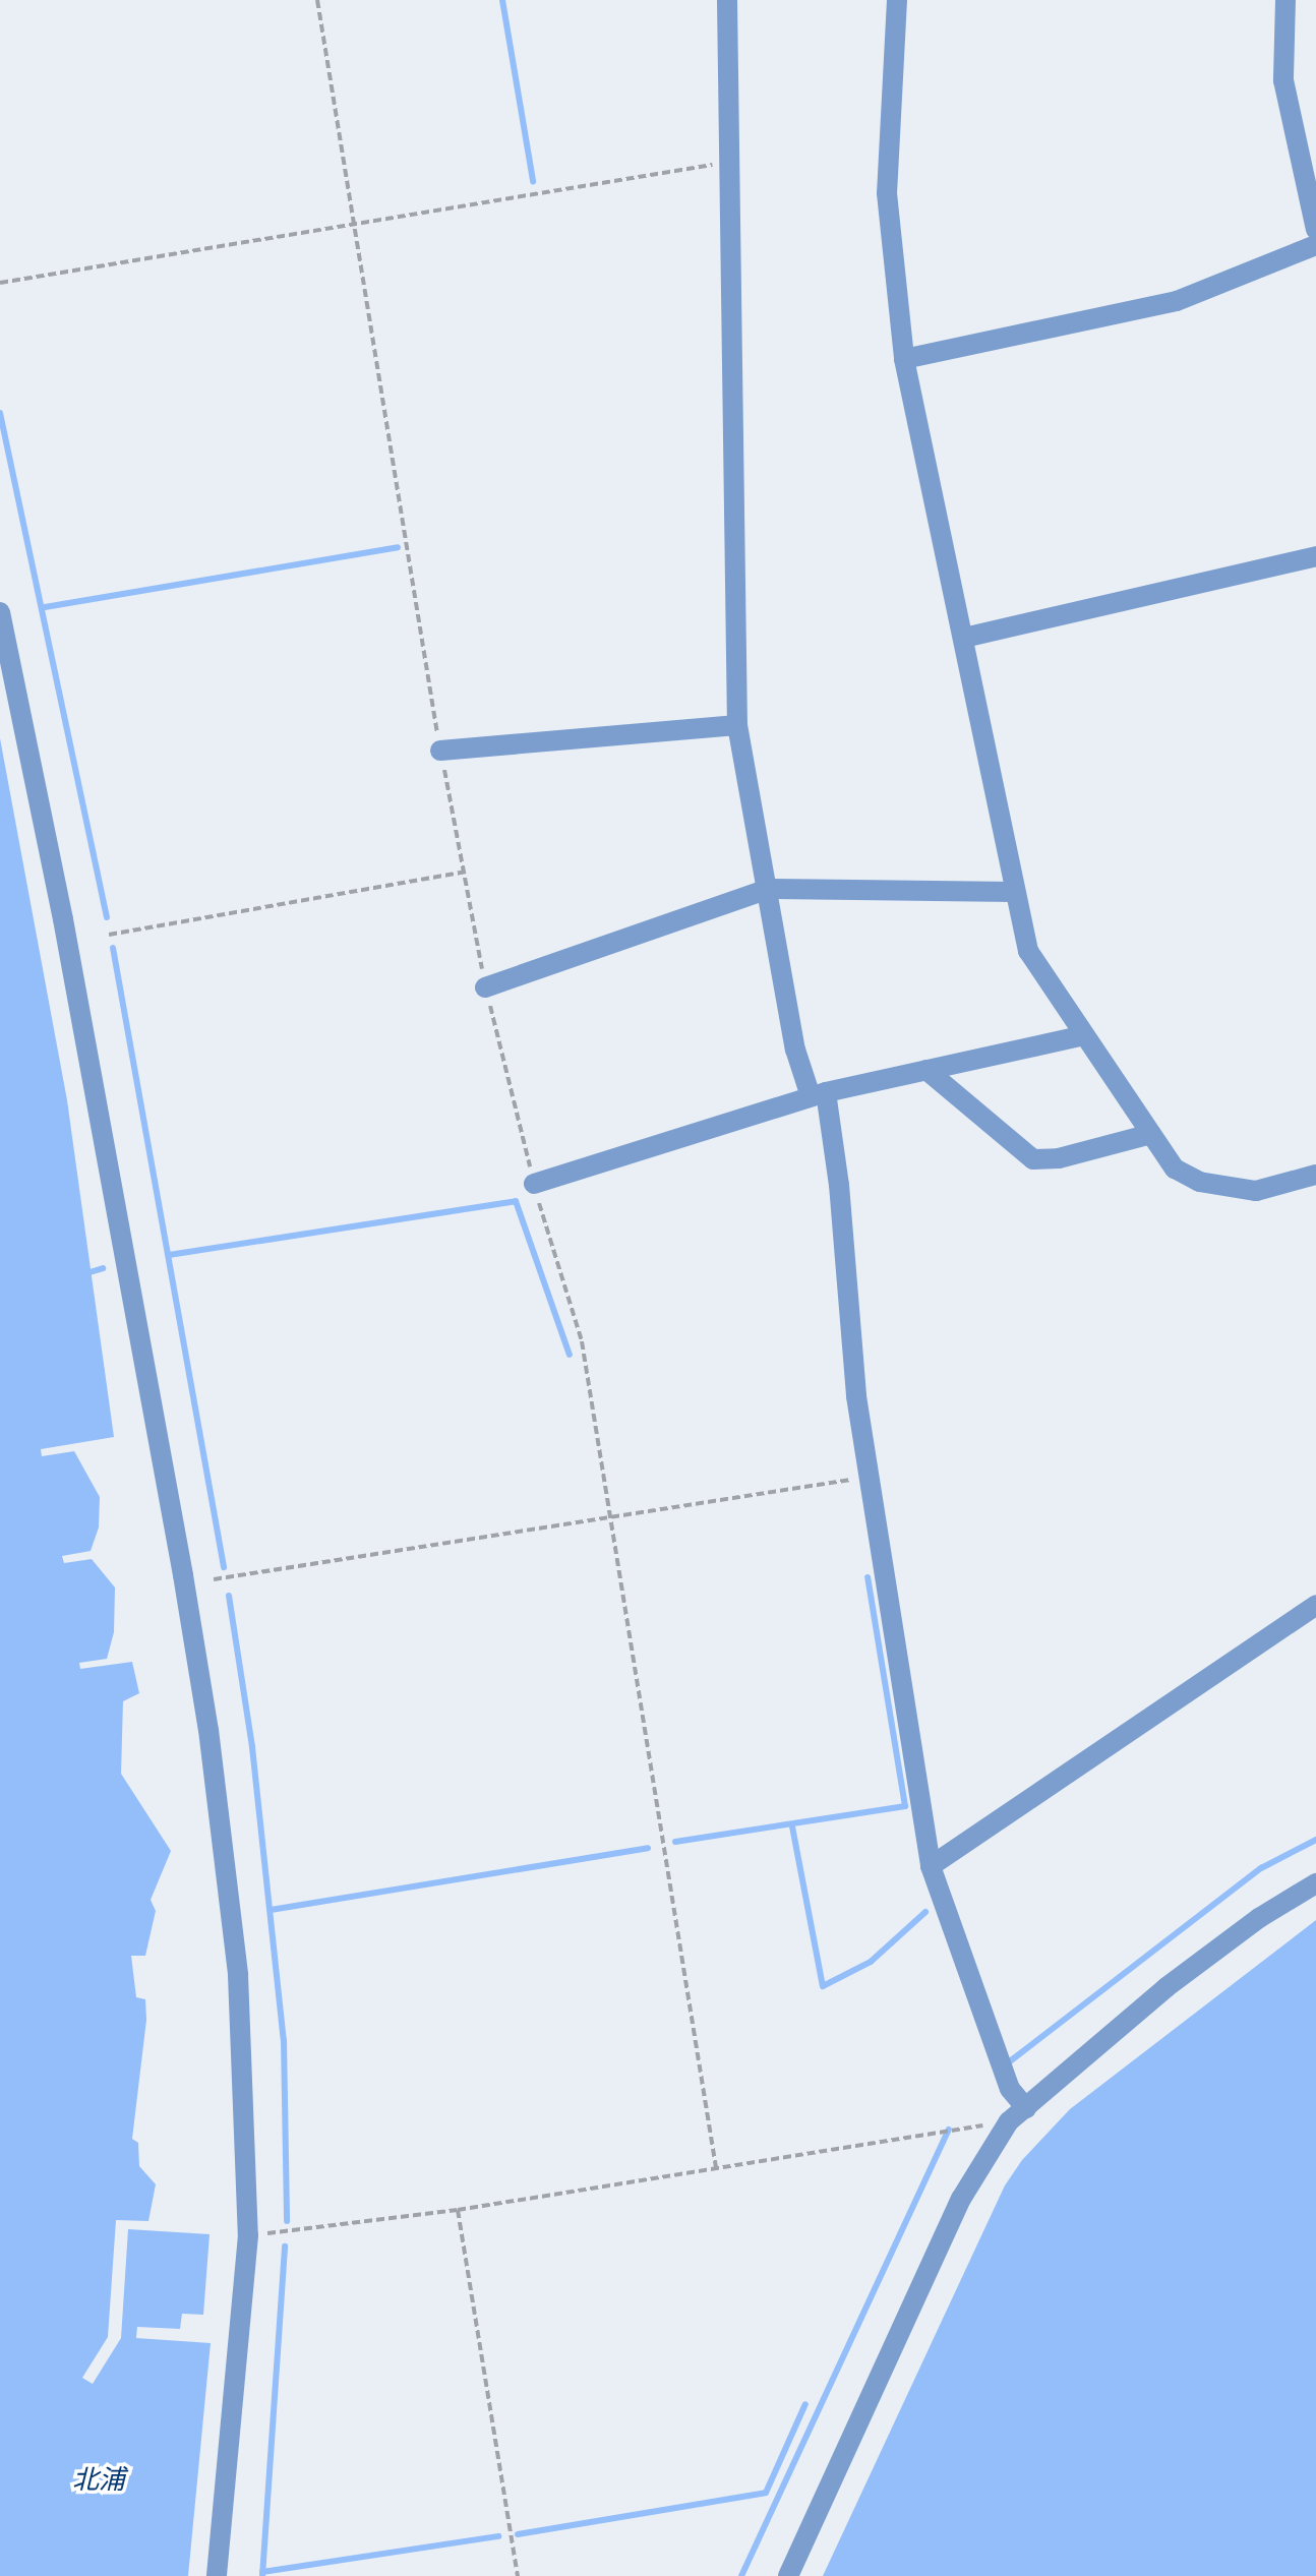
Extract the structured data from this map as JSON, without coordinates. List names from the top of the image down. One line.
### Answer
{"water":["北浦"]}
